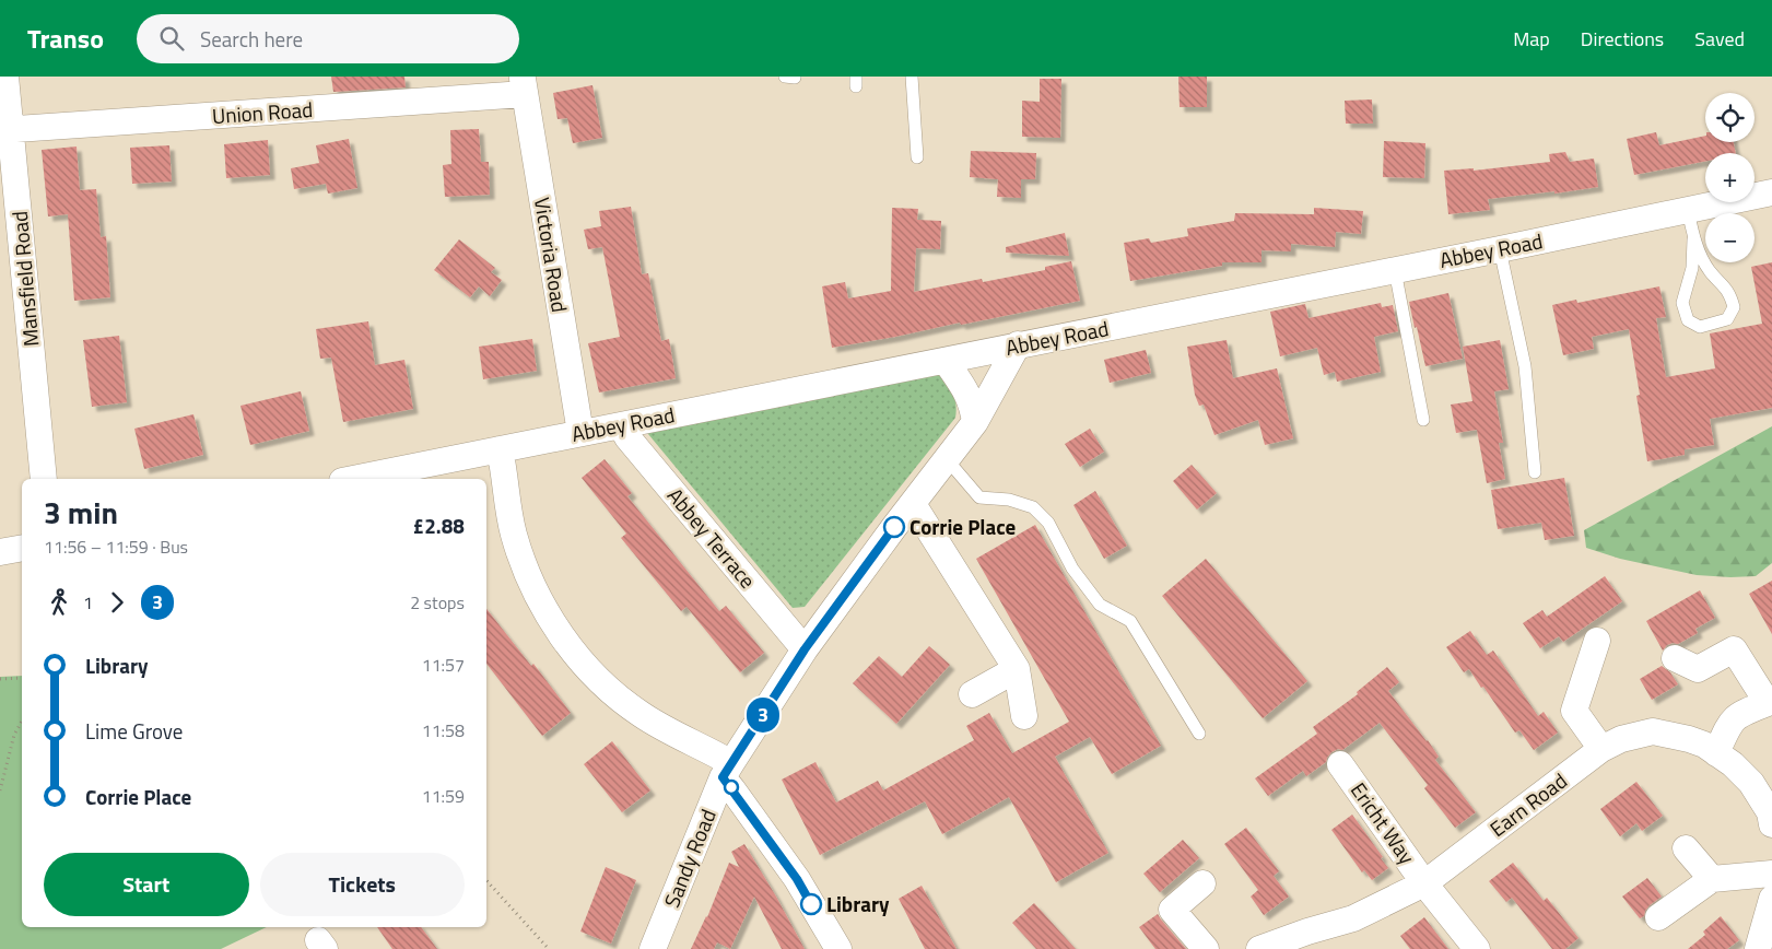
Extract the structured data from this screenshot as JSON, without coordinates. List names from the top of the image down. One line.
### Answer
{"streets":{"street":["Union Road","Abbey Road","Victoria Road","Mansfield Road","Abbey Terrace","Earn Road","Ericht Way","Sandy Road"]},"crossings":[["Union Road","Victoria Road"],["Union Road","Mansfield Road"],["Abbey Road","Victoria Road"],["Abbey Road","Abbey Terrace"],["Abbey Road","Sandy Road"],["Abbey Terrace","Sandy Road"],["Earn Road","Ericht Way"]],"places":["Corrie Place","Library"],"lines":["bus line 3"],"page":{"header":"Transo","search":"Search here","nav":["Map","Directions","Saved"],"on_map":"3","map_buttons":["+","−"],"heading":["3 min","11:56 – 11:59 · Bus","£2.88"],"legs":["1","3","2 stops"],"list":[{"name":"Library","value":"11:57"},{"name":"Lime Grove","value":"11:58"},{"name":"Corrie Place","value":"11:59"}],"buttons":["Start","Tickets"]}}
